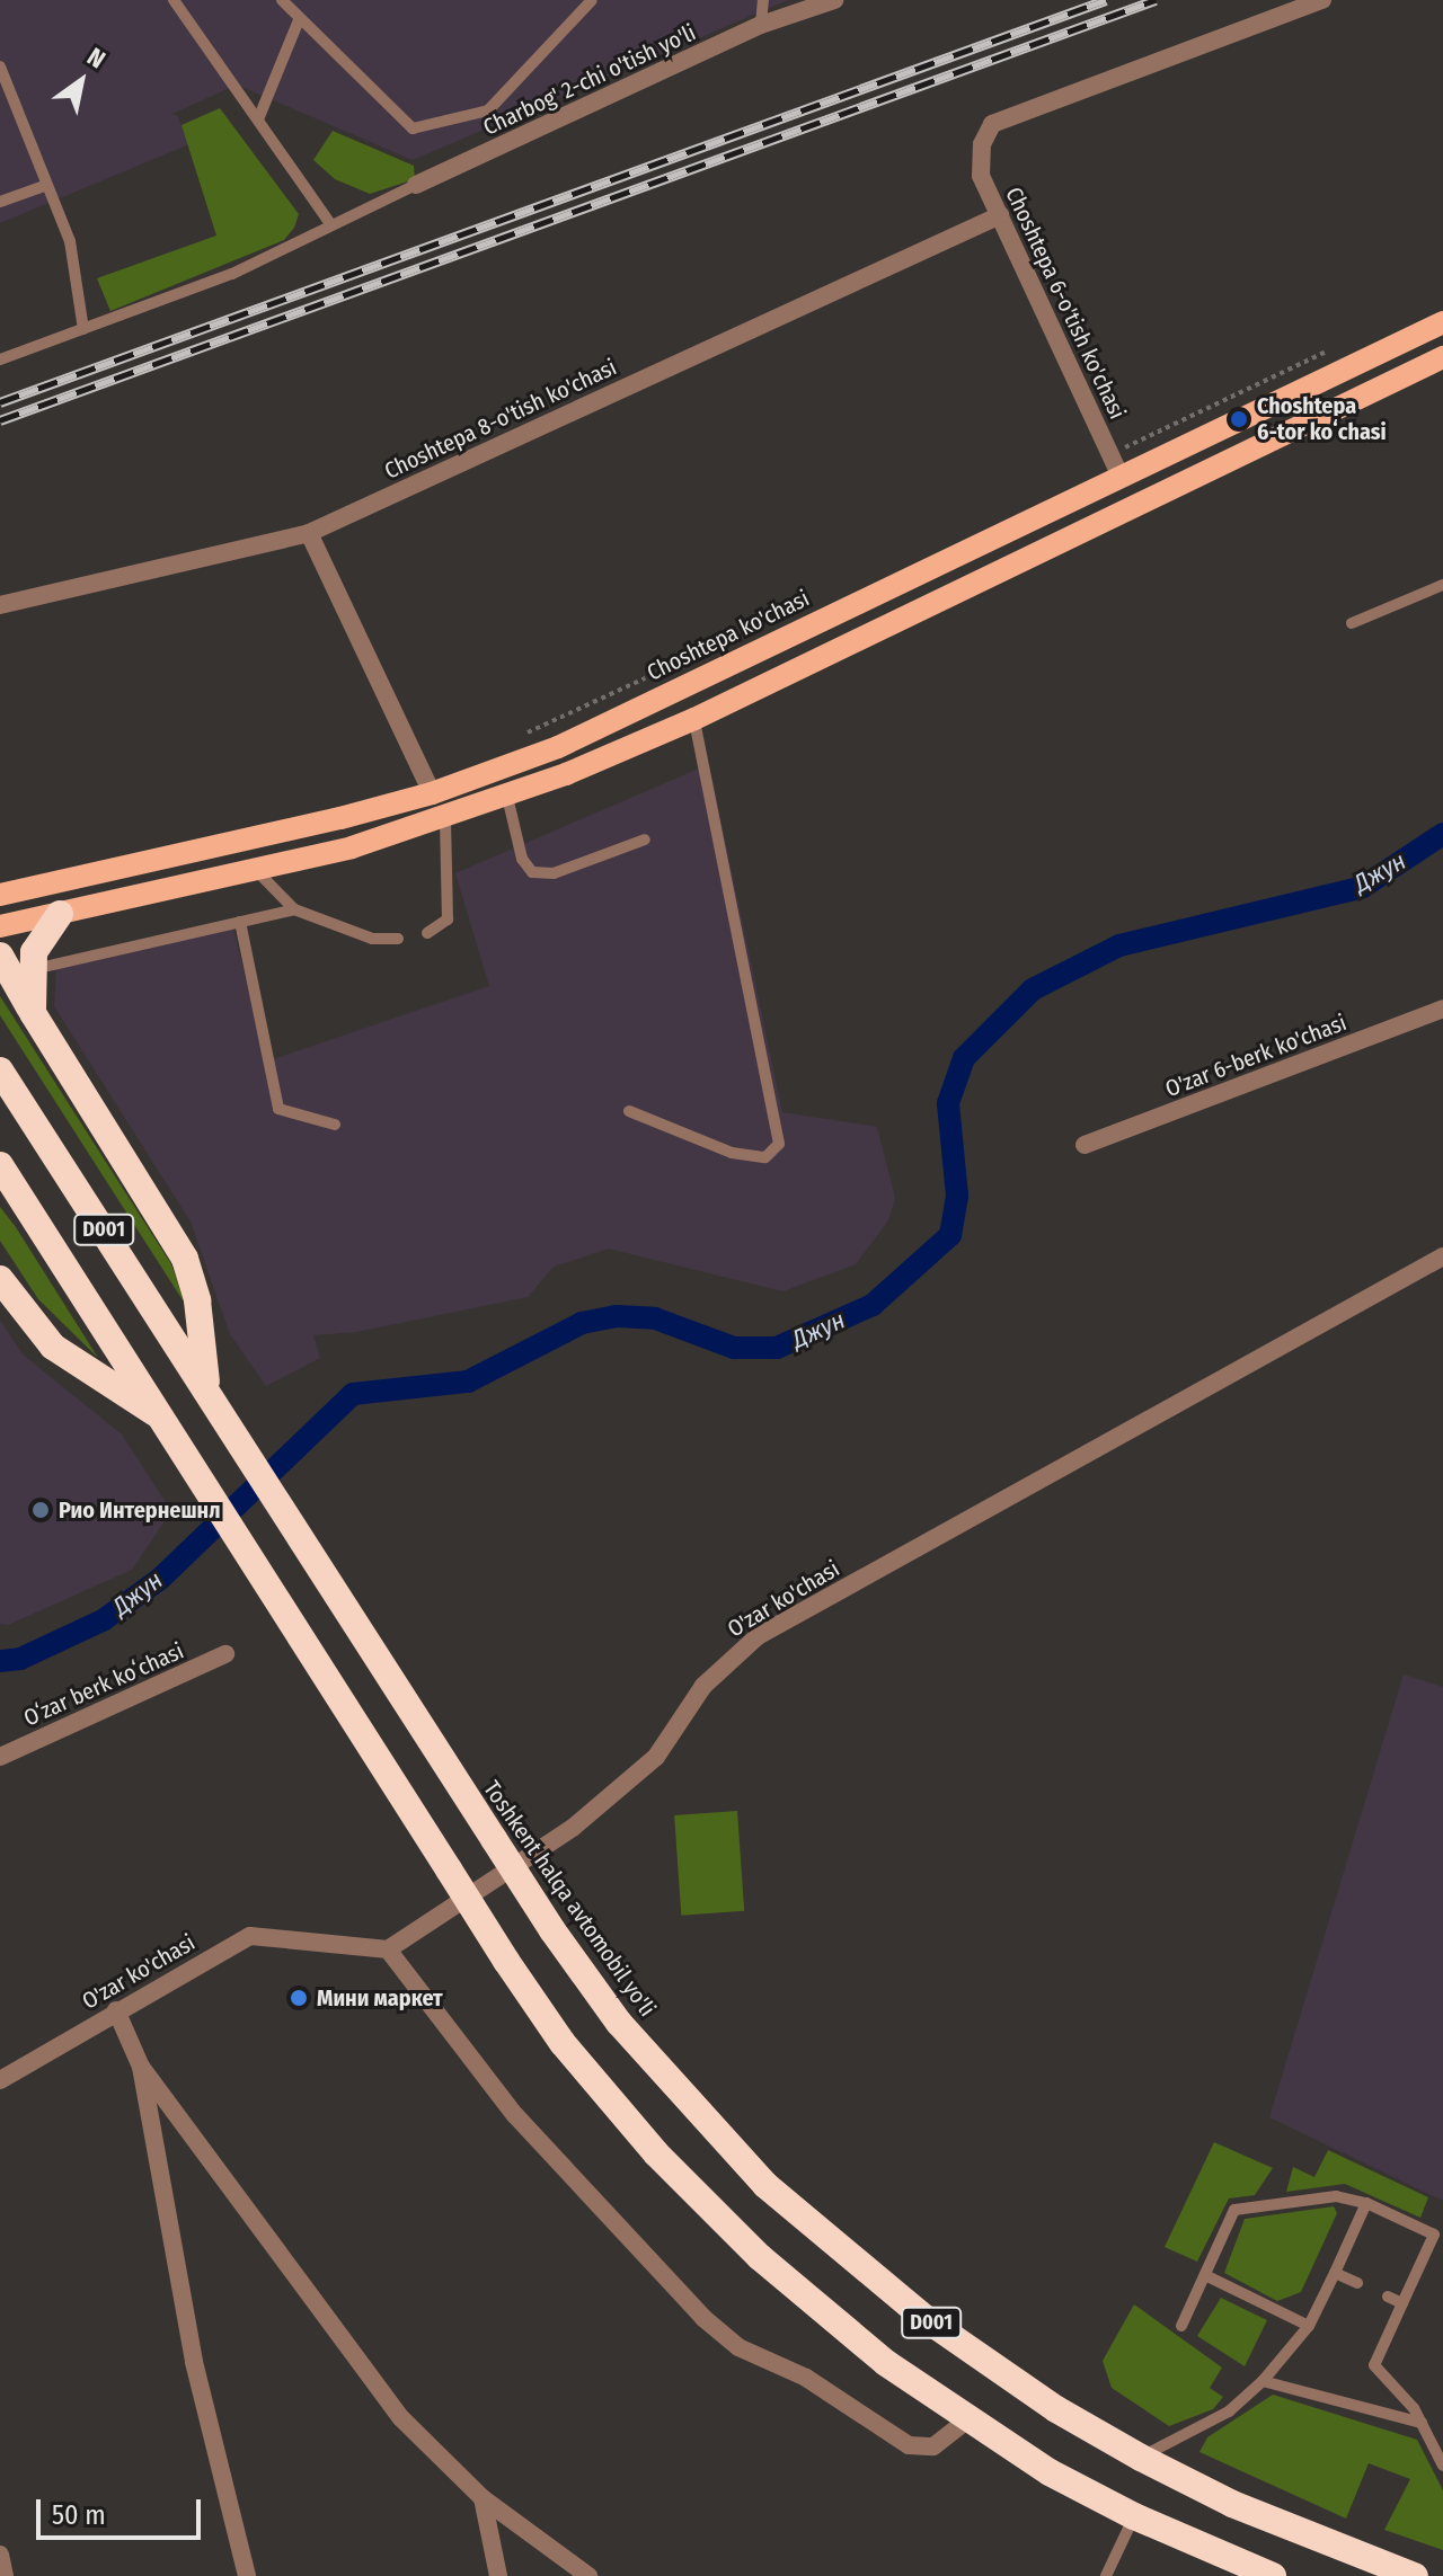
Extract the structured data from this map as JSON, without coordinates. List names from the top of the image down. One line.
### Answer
{"streets":{"highway":["D001","Toshkent halqa avtomobil yo'li"],"main road":["Choshtepa ko'chasi"],"street":["Charbog' 2-chi o'tish yo'li","Choshtepa 6-o'tish ko'chasi","Choshtepa 8-o'tish ko'chasi","O'zar 6-berk ko'chasi","O'zar ko'chasi","Oʻzar berk koʻchasi"]},"crossings":[["Choshtepa 6-o'tish ko'chasi","Choshtepa 8-o'tish ko'chasi"],["Choshtepa 6-o'tish ko'chasi","Choshtepa ko'chasi"]],"water":["Джун"],"places":["Choshtepa 6-tor koʻchasi","Рио Интернешнл","Мини маркет"],"scale_bar":"50 m","north":"top right"}
